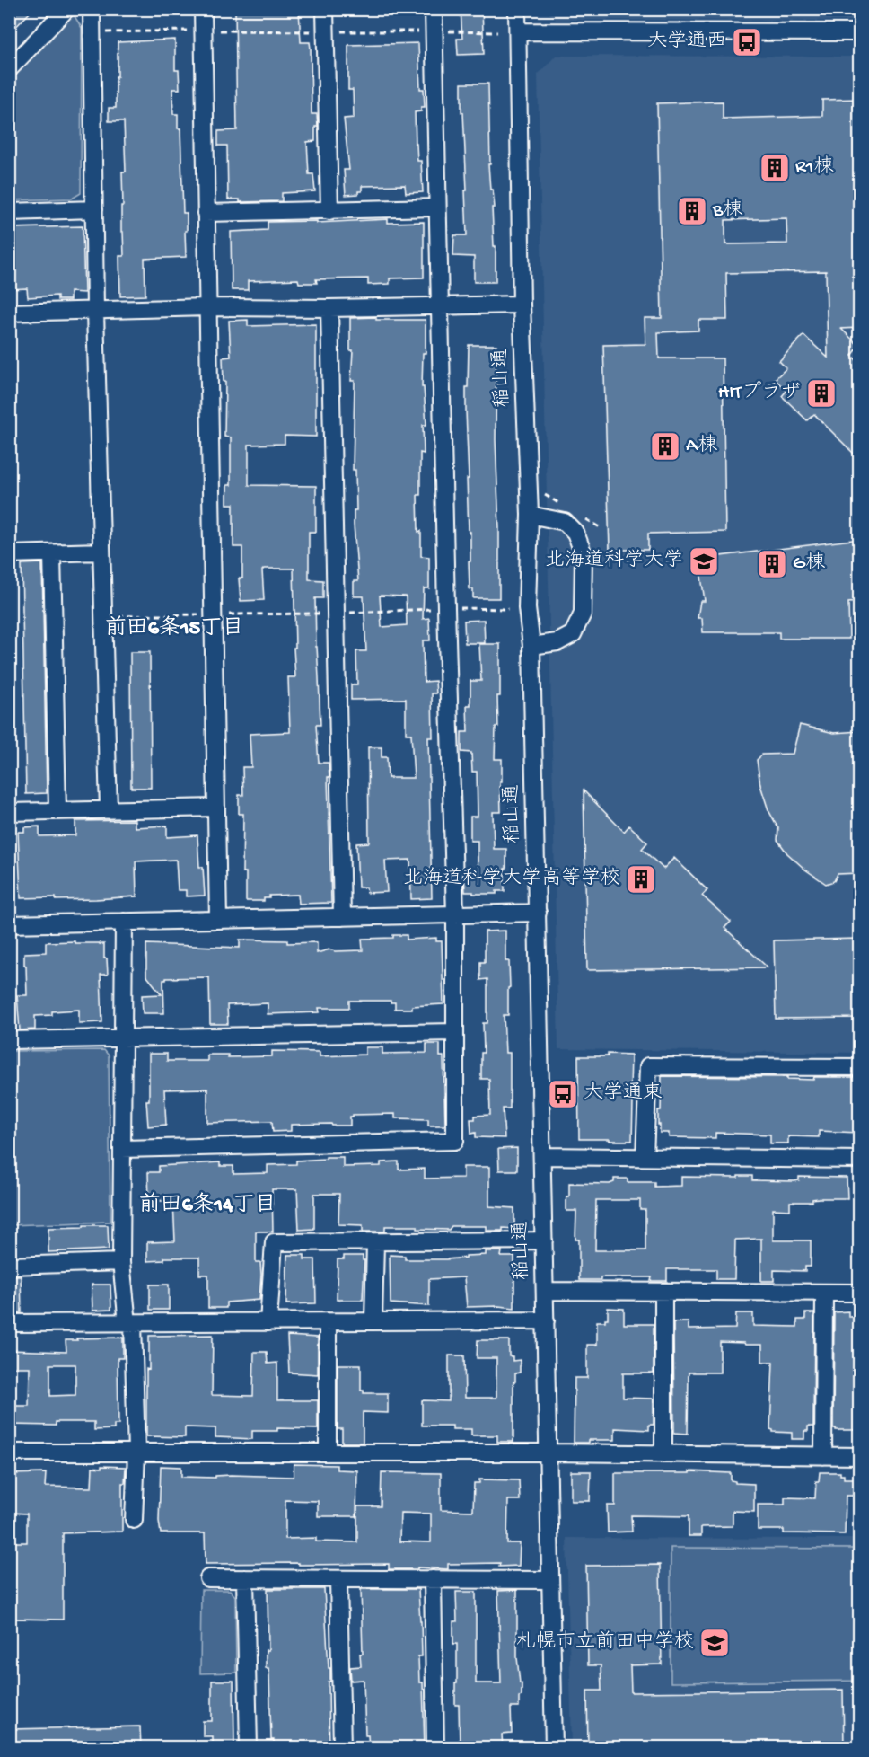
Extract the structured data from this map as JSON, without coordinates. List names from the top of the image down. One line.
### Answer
{"streets":{"street":["稲山通"]},"districts":["前田6条15丁目","前田6条14丁目"],"places":{"bus stop":["大学通西","大学通東"],"building":["R1棟","B棟","HITプラザ","A棟","G棟","北海道科学大学高等学校"],"school or university":["北海道科学大学","札幌市立前田中学校"]}}
